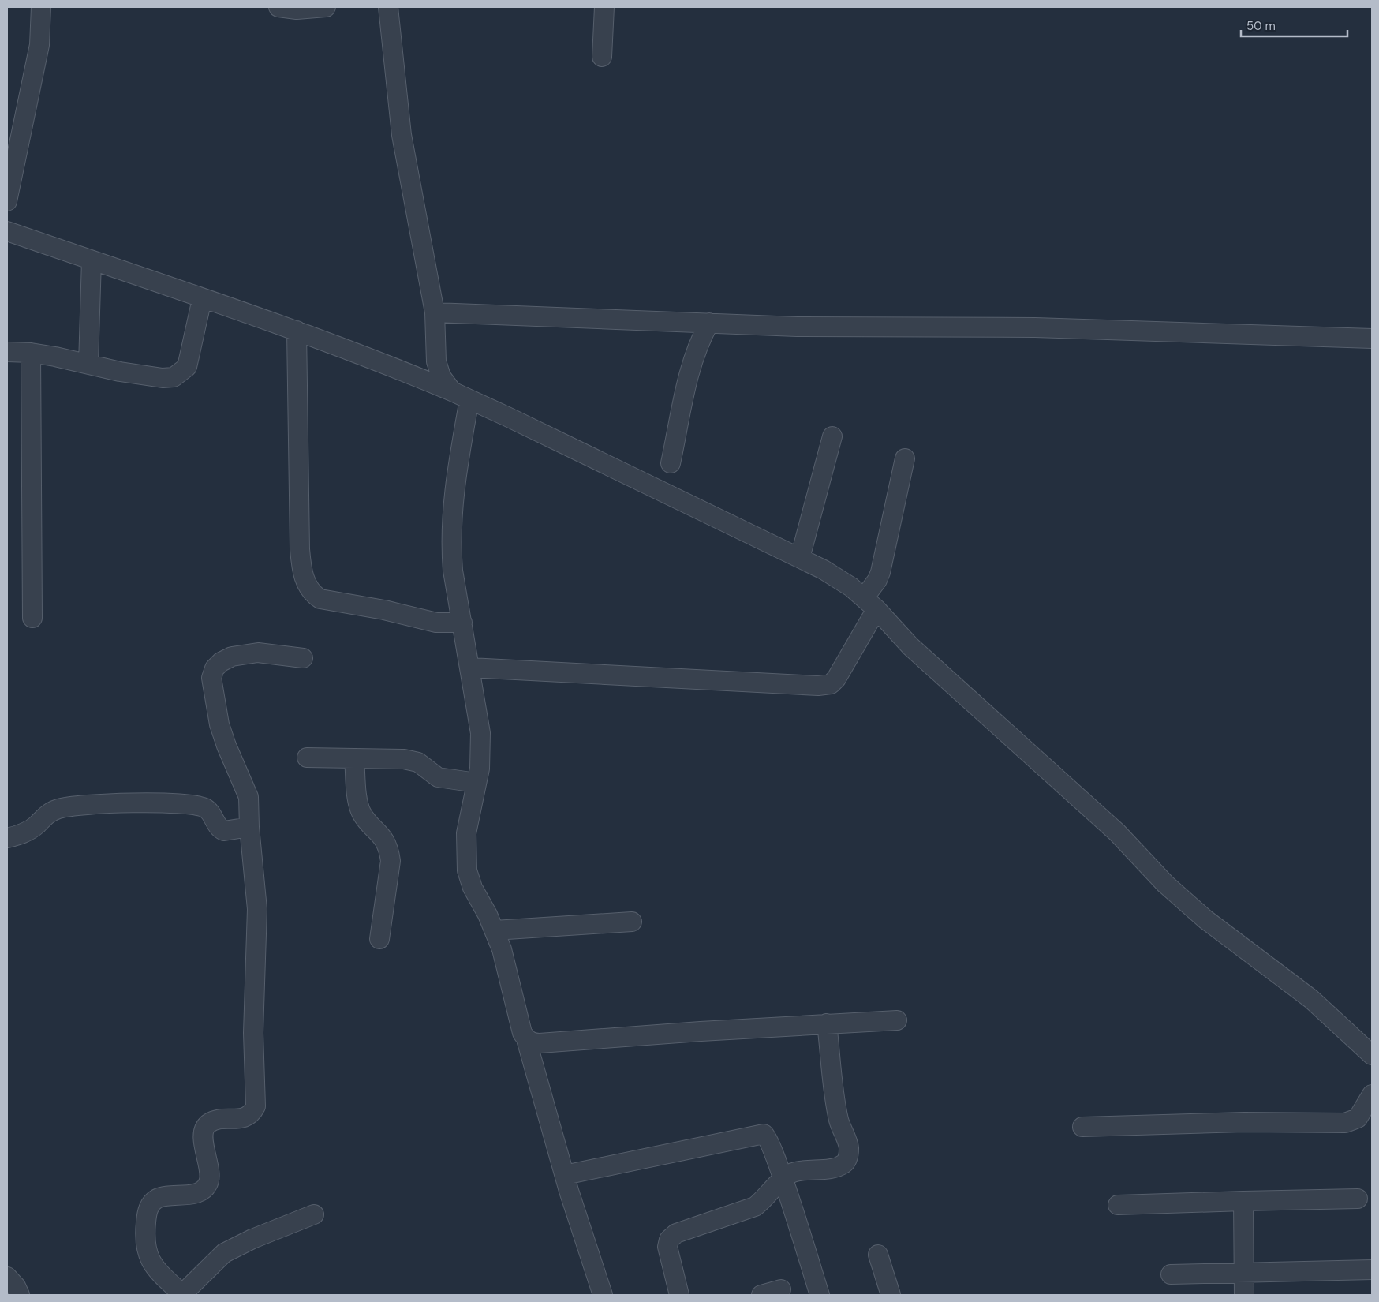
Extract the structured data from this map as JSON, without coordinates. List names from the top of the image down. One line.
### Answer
{"scale_bar":"50 m"}
